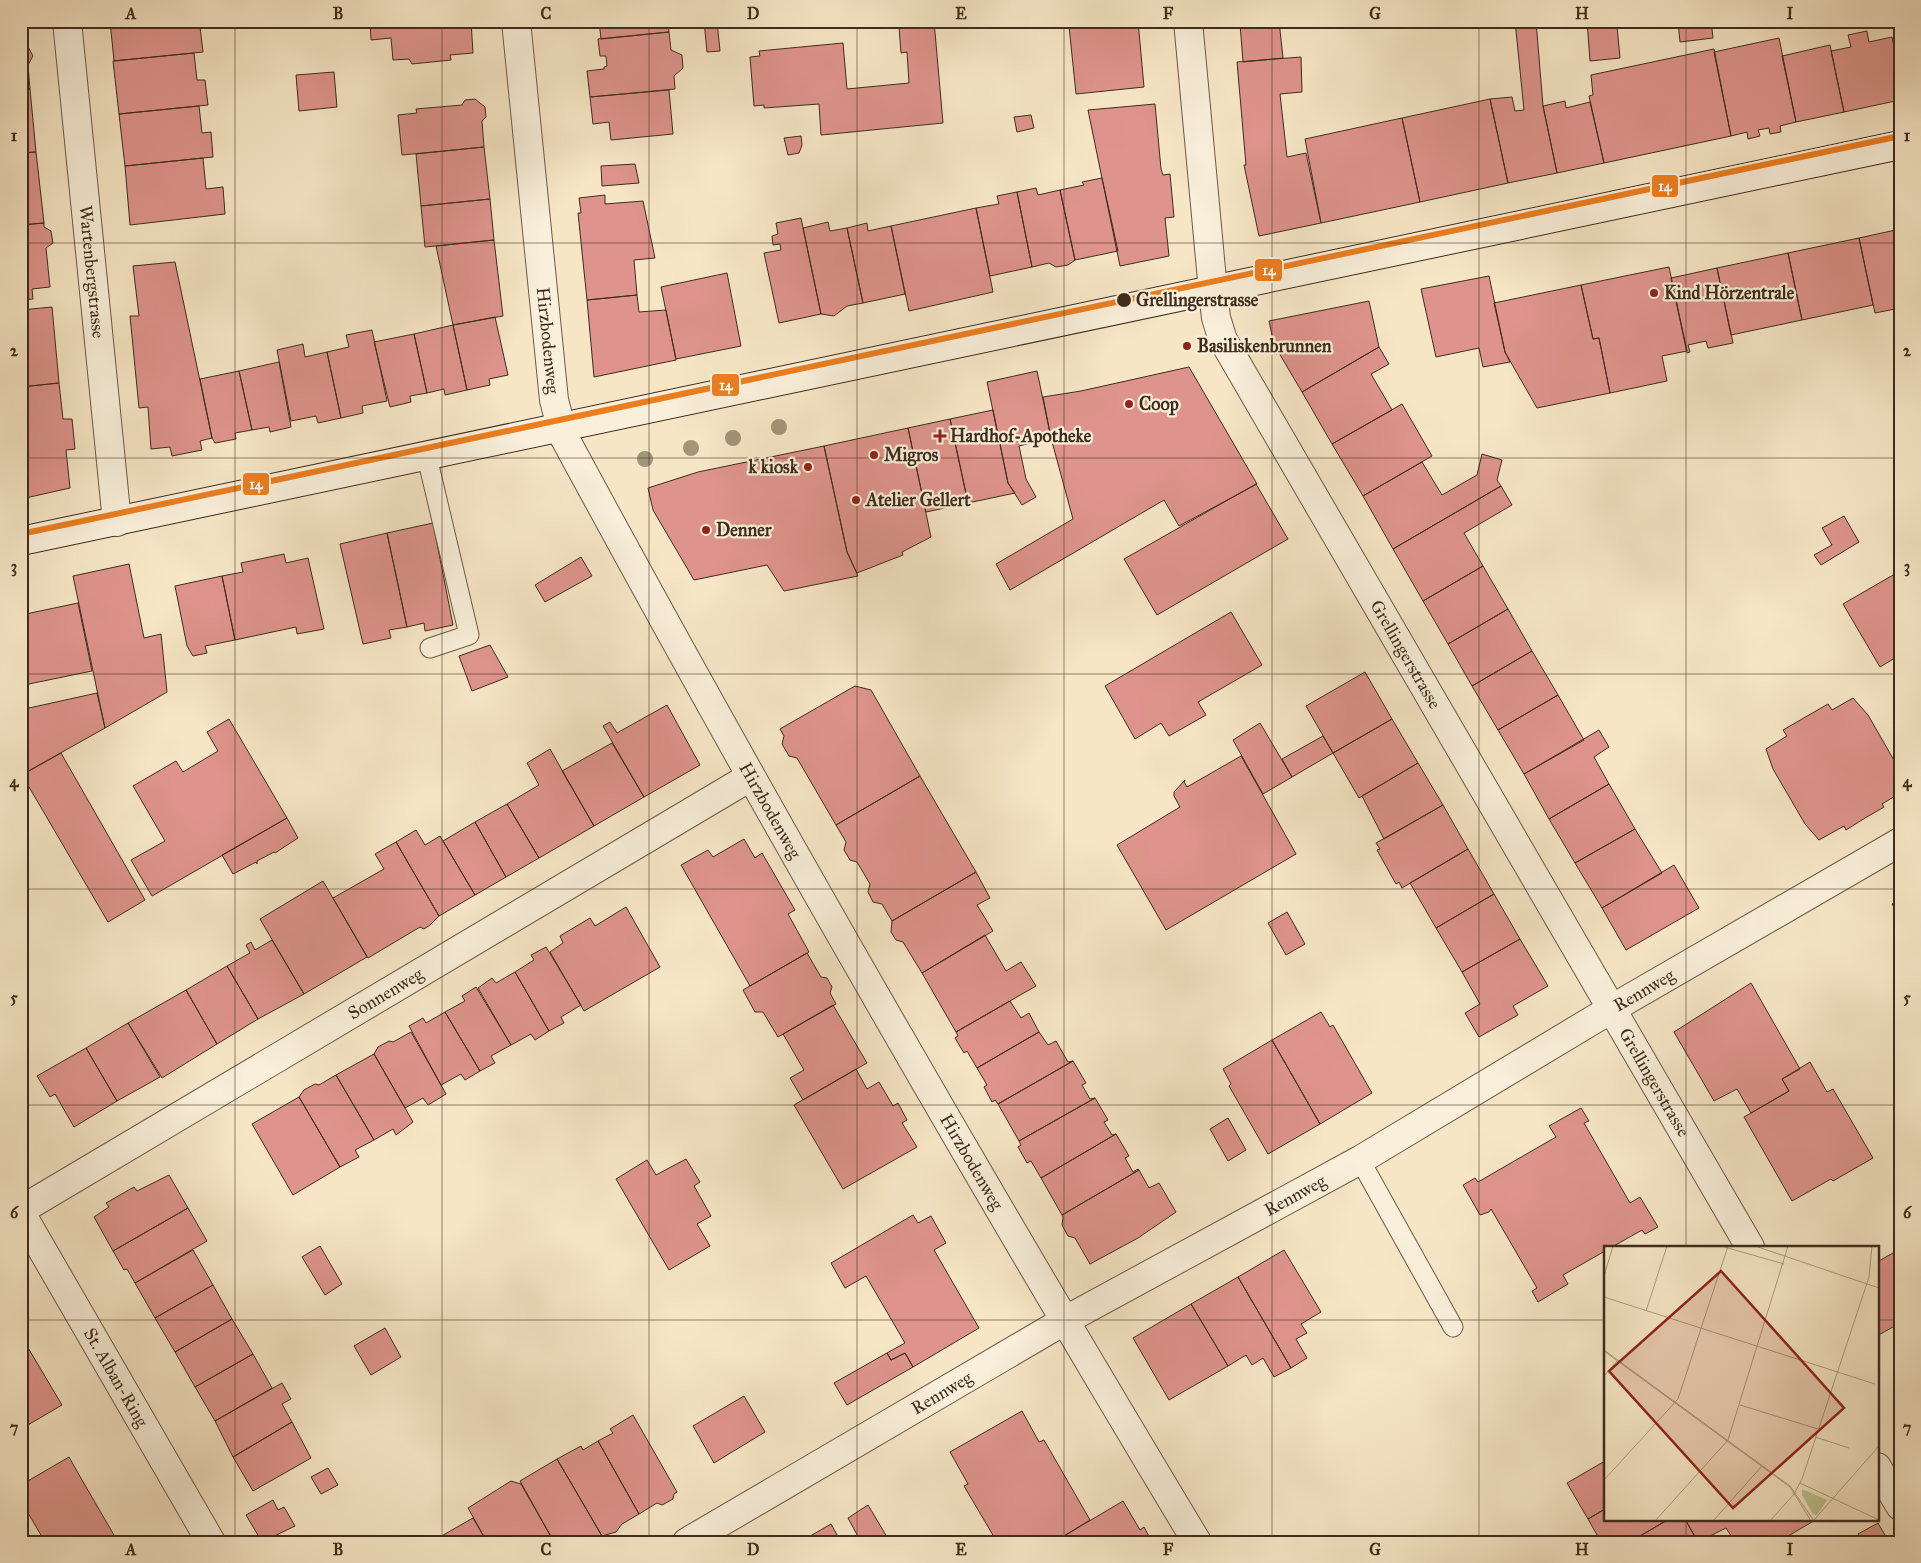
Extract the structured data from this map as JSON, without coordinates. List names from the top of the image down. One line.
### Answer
{"streets":{"street":["Wartenbergstrasse","Hirzbodenweg","Grellingerstrasse","Rennweg","Sonnenweg","St. Alban-Ring"]},"crossings":[["Hirzbodenweg","Rennweg"],["Hirzbodenweg","Sonnenweg"],["Grellingerstrasse","Rennweg"],["Sonnenweg","St. Alban-Ring"]],"places":{"other":["Kind Hörzentrale","Grellingerstrasse","Basiliskenbrunnen","Coop","Migros","k kiosk","Atelier Gellert","Denner"],"health":["Hardhof-Apotheke"]},"lines":["transit line 14"],"grid":{"columns":["A","B","C","D","E","F","G","H","I"],"rows":["1","2","3","4","5","6","7"]}}
